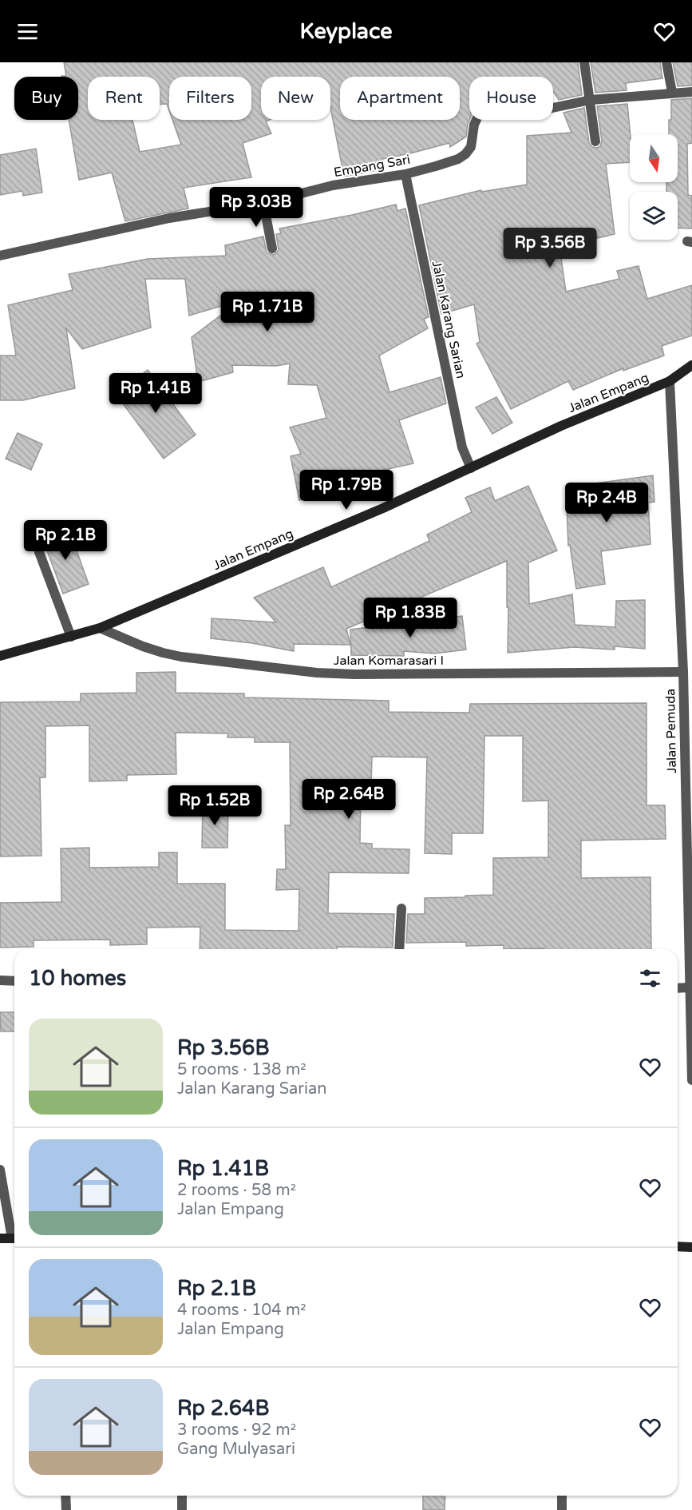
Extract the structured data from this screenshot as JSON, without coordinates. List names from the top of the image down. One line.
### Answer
{"streets":{"main road":["Jalan Empang"],"street":["Empang Sari","Jalan Karang Sarian","Jalan Komarasari I","Jalan Pemuda"]},"crossings":[["Empang Sari","Jalan Karang Sarian"],["Jalan Karang Sarian","Jalan Empang"],["Jalan Empang","Jalan Komarasari I"],["Jalan Empang","Jalan Pemuda"],["Jalan Komarasari I","Jalan Pemuda"]],"north":"bottom","page":{"header":"Keyplace","chip":["Buy","Rent","Filters","New","Apartment","House"],"price":["Rp 3.03B","Rp 3.56B","Rp 1.71B","Rp 1.41B","Rp 1.79B","Rp 2.4B","Rp 2.1B","Rp 1.83B","Rp 2.64B","Rp 1.52B"],"heading":"10 homes","list":[{"name":"Rp 3.56B","note":"5 rooms · 138 m² · Jalan Karang Sarian"},{"name":"Rp 1.41B","note":"2 rooms · 58 m² · Jalan Empang"},{"name":"Rp 2.1B","note":"4 rooms · 104 m² · Jalan Empang"},{"name":"Rp 2.64B","note":"3 rooms · 92 m² · Gang Mulyasari"}]}}
